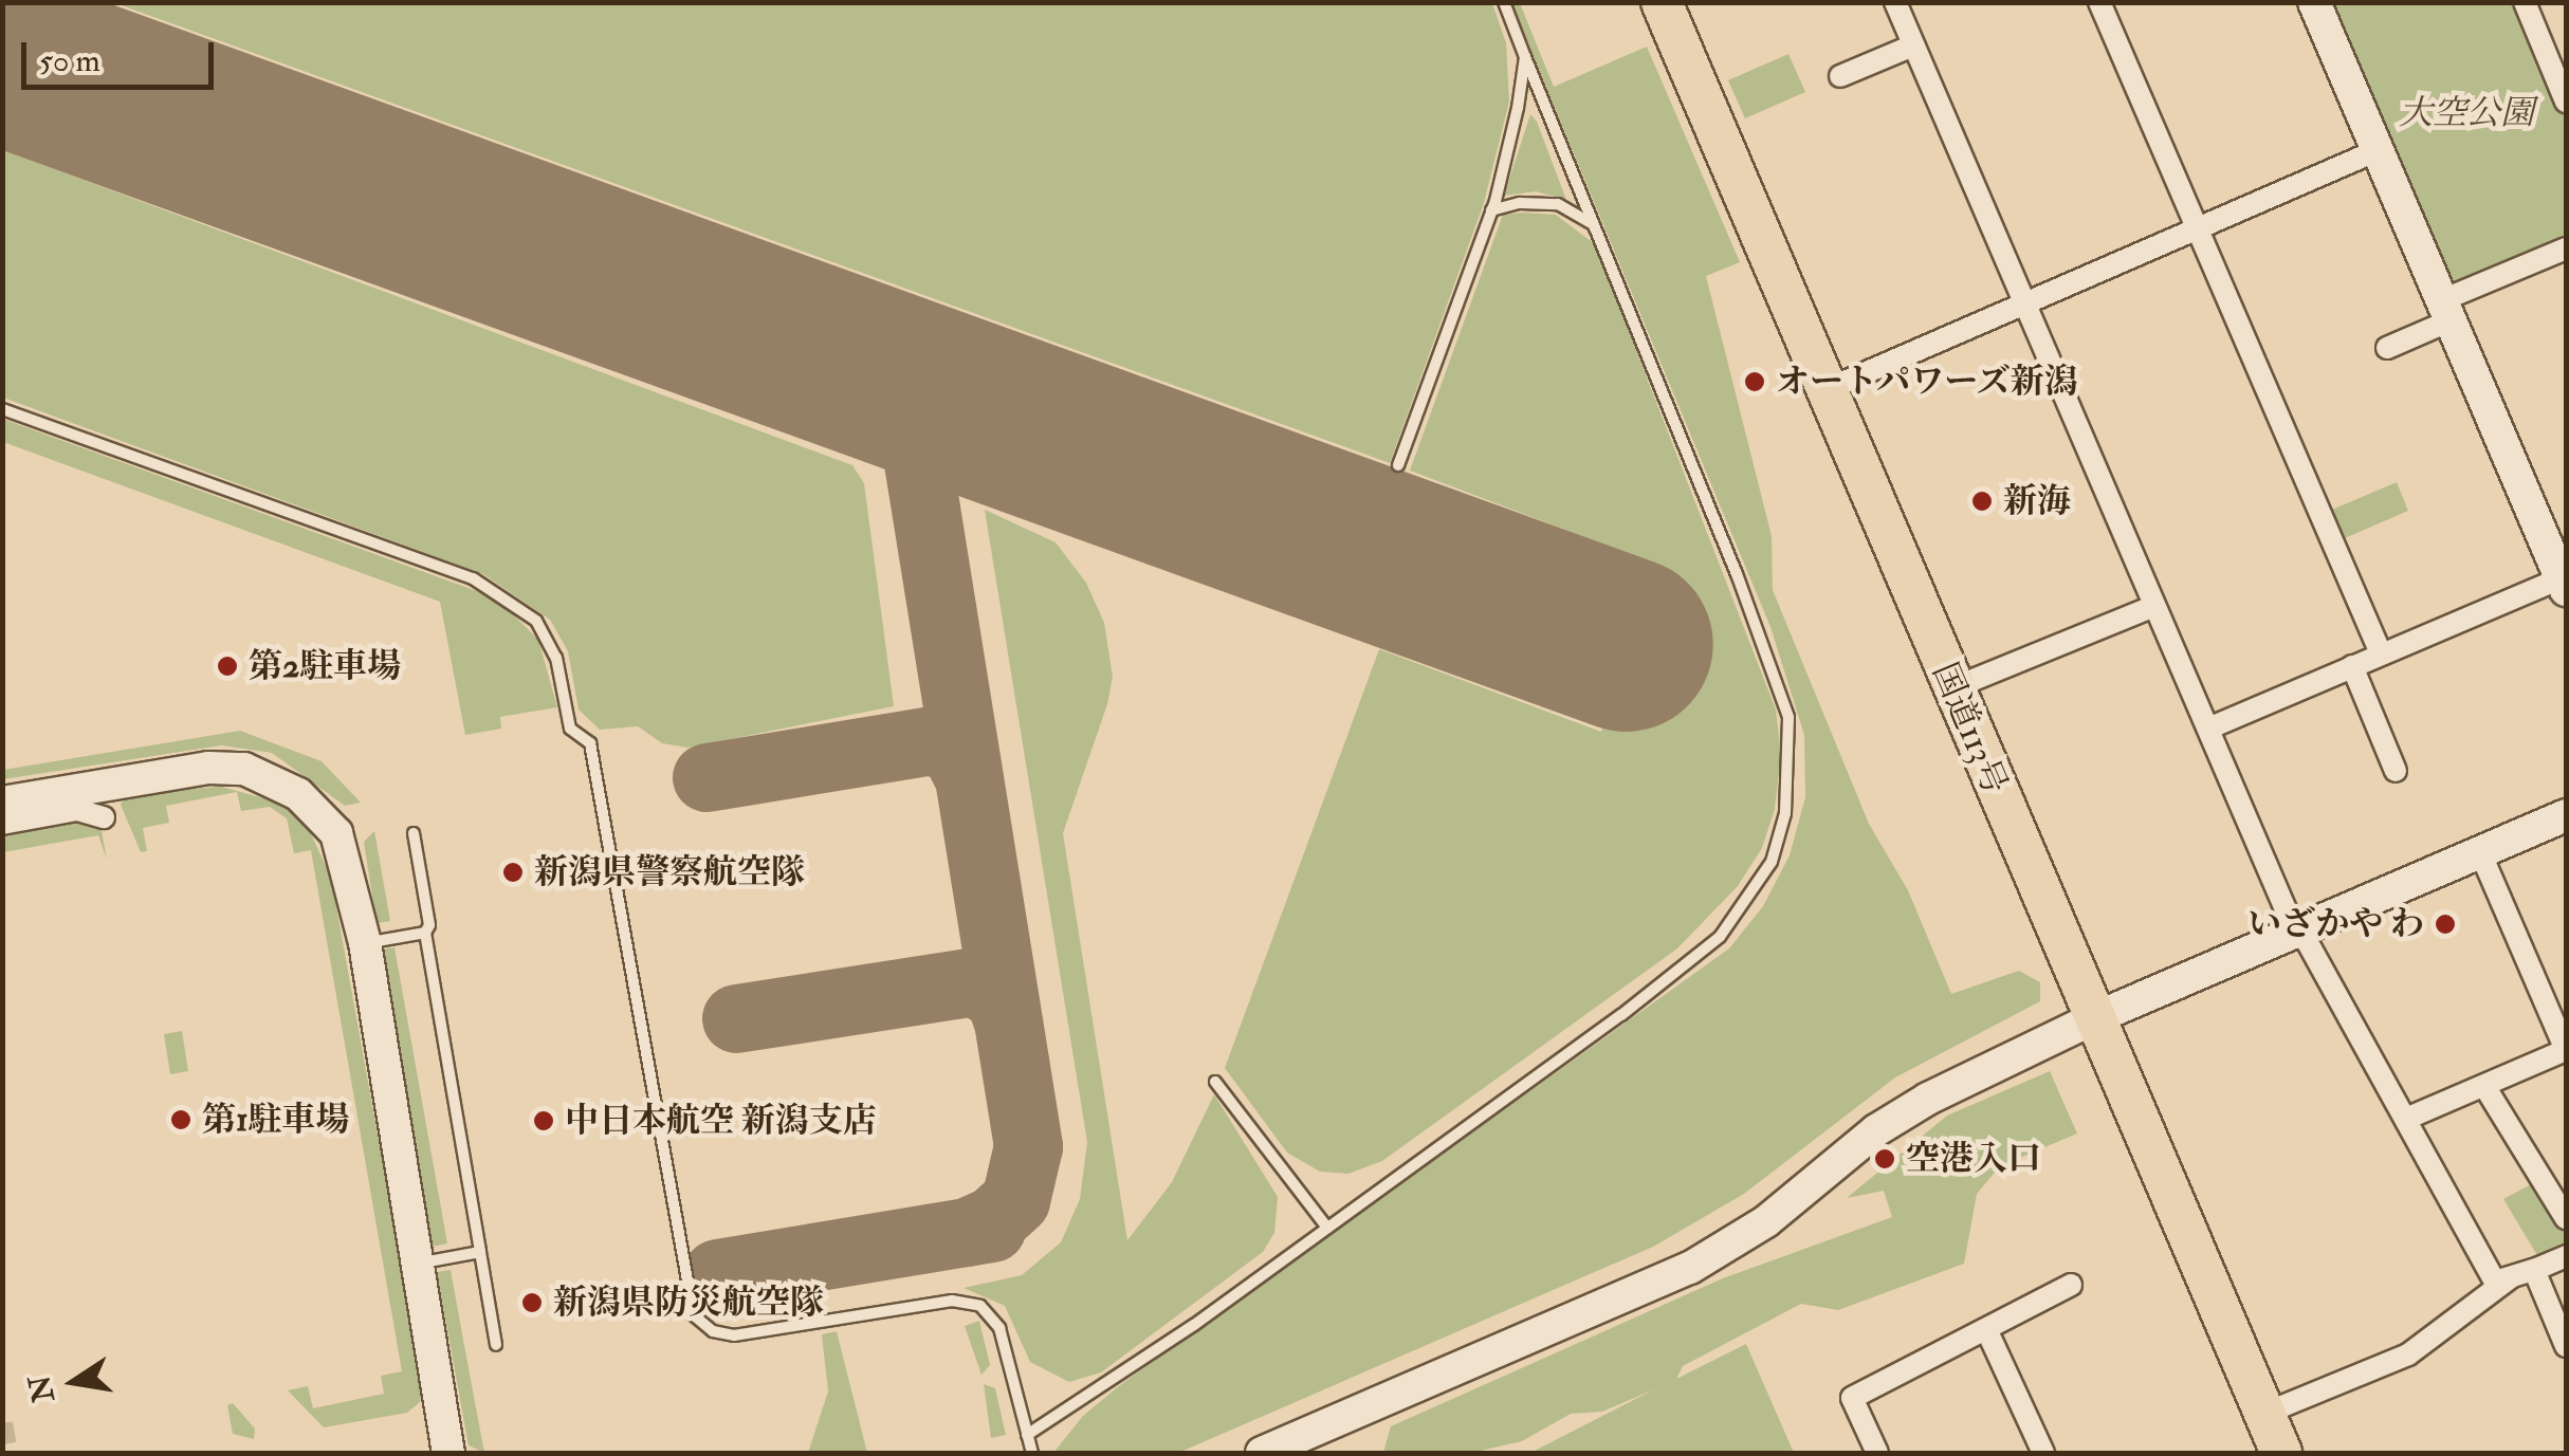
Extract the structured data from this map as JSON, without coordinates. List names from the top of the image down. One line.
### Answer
{"streets":{"highway":["国道113号"]},"parks":["大空公園"],"places":["オートパワーズ新潟","新海","第2駐車場","新潟県警察航空隊","いざかや わ","第1駐車場","中日本航空 新潟支店","空港入口","新潟県防災航空隊"],"scale_bar":"50 m","north":"left"}
